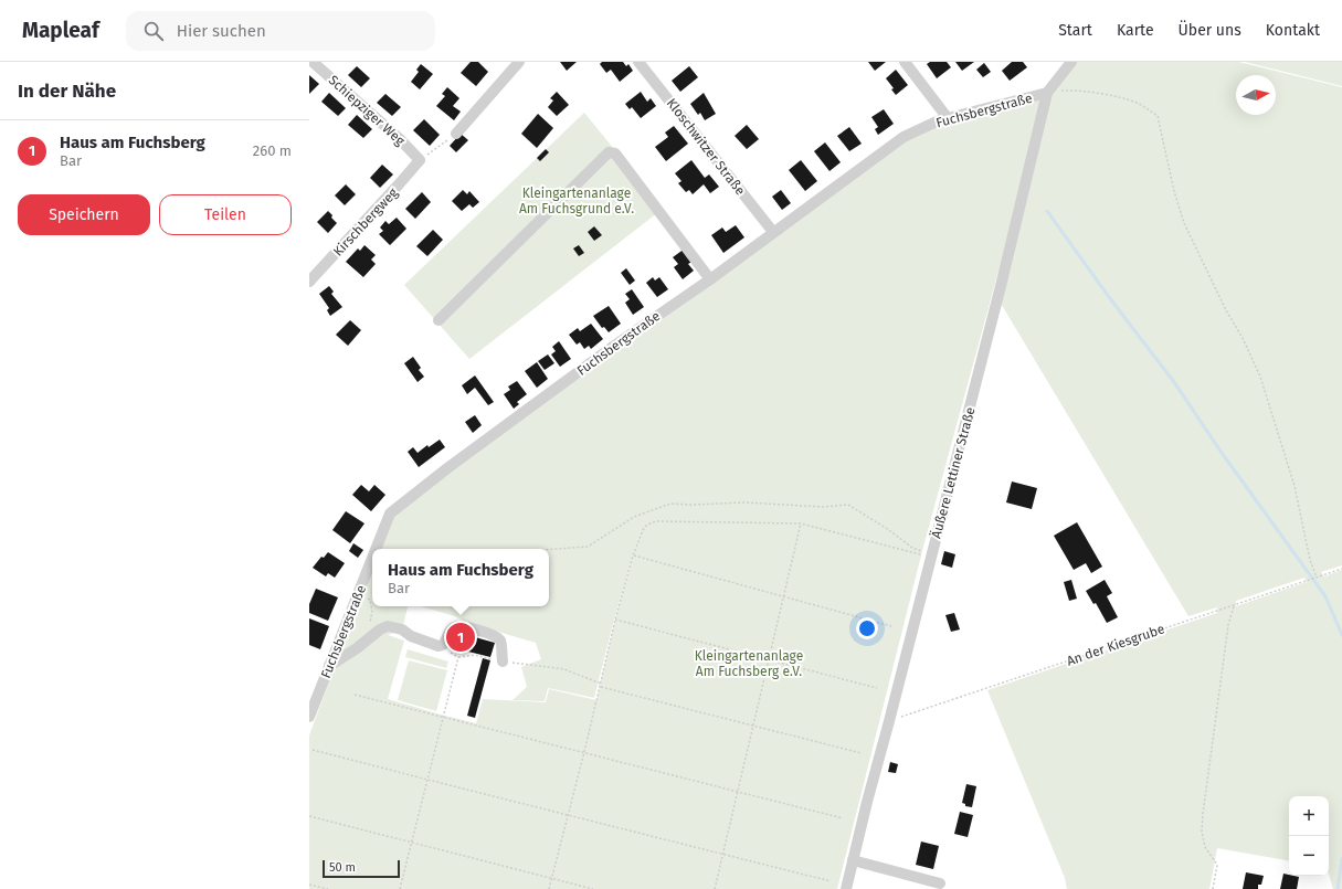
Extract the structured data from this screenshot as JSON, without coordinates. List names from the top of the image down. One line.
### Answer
{"streets":{"street":["Schiepziger Weg","Fuchsbergstraße","Kloschwitzer Straße","Kirschbergweg","Äußere Lettiner Straße"],"path":["An der Kiesgrube"]},"crossings":[["Schiepziger Weg","Kirschbergweg"],["Fuchsbergstraße","Kloschwitzer Straße"],["Fuchsbergstraße","Äußere Lettiner Straße"],["Äußere Lettiner Straße","An der Kiesgrube"]],"parks":["Kleingartenanlage Am Fuchsgrund e.V.","Kleingartenanlage Am Fuchsberg e.V."],"scale_bar":"50 m","north":"right","page":{"header":"Mapleaf","search":"Hier suchen","nav":["Start","Karte","Über uns","Kontakt"],"heading":"In der Nähe","list":[{"mark":"1","name":"Haus am Fuchsberg","note":"Bar","value":"260 m"}],"buttons":["Speichern","Teilen"],"popup":["Haus am Fuchsberg","Bar"],"pins":"1","map_buttons":["+","−"],"scale":"50 m"}}
